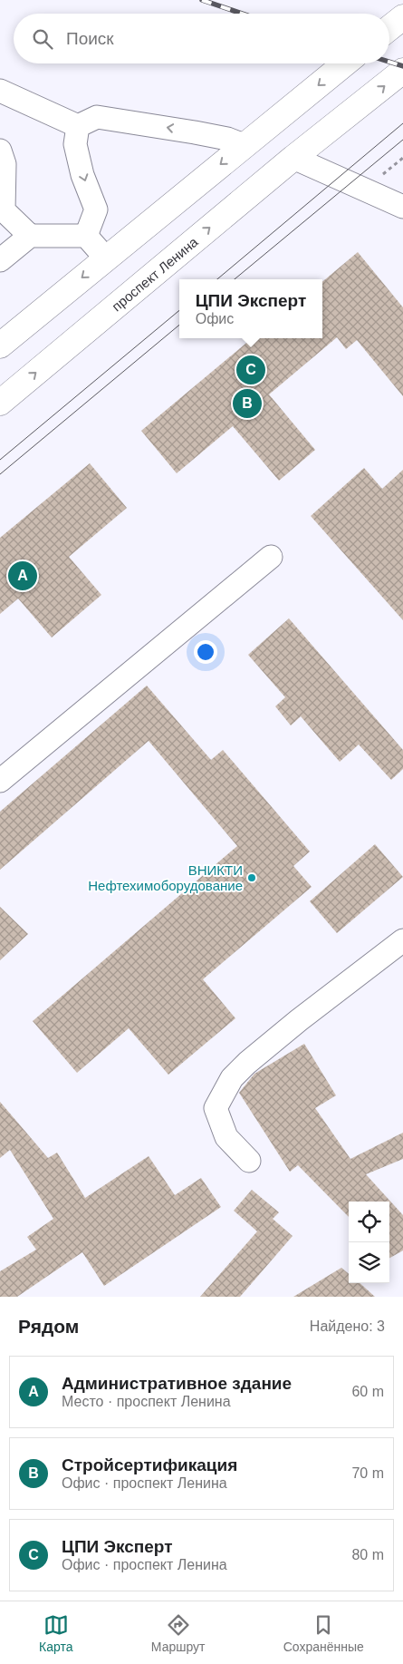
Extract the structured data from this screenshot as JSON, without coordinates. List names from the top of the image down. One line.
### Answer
{"streets":{"main road":["проспект Ленина"]},"places":["ВНИКТИ Нефтехимоборудование"],"page":{"search":"Поиск","popup":["ЦПИ Эксперт","Офис"],"pins":["C","B","A"],"heading":["Рядом","Найдено: 3"],"list":[{"mark":"A","name":"Административное здание","note":"Место · проспект Ленина","value":"60 m"},{"mark":"B","name":"Стройсертификация","note":"Офис · проспект Ленина","value":"70 m"},{"mark":"C","name":"ЦПИ Эксперт","note":"Офис · проспект Ленина","value":"80 m"}],"nav":["Карта","Маршрут","Сохранённые"]}}
